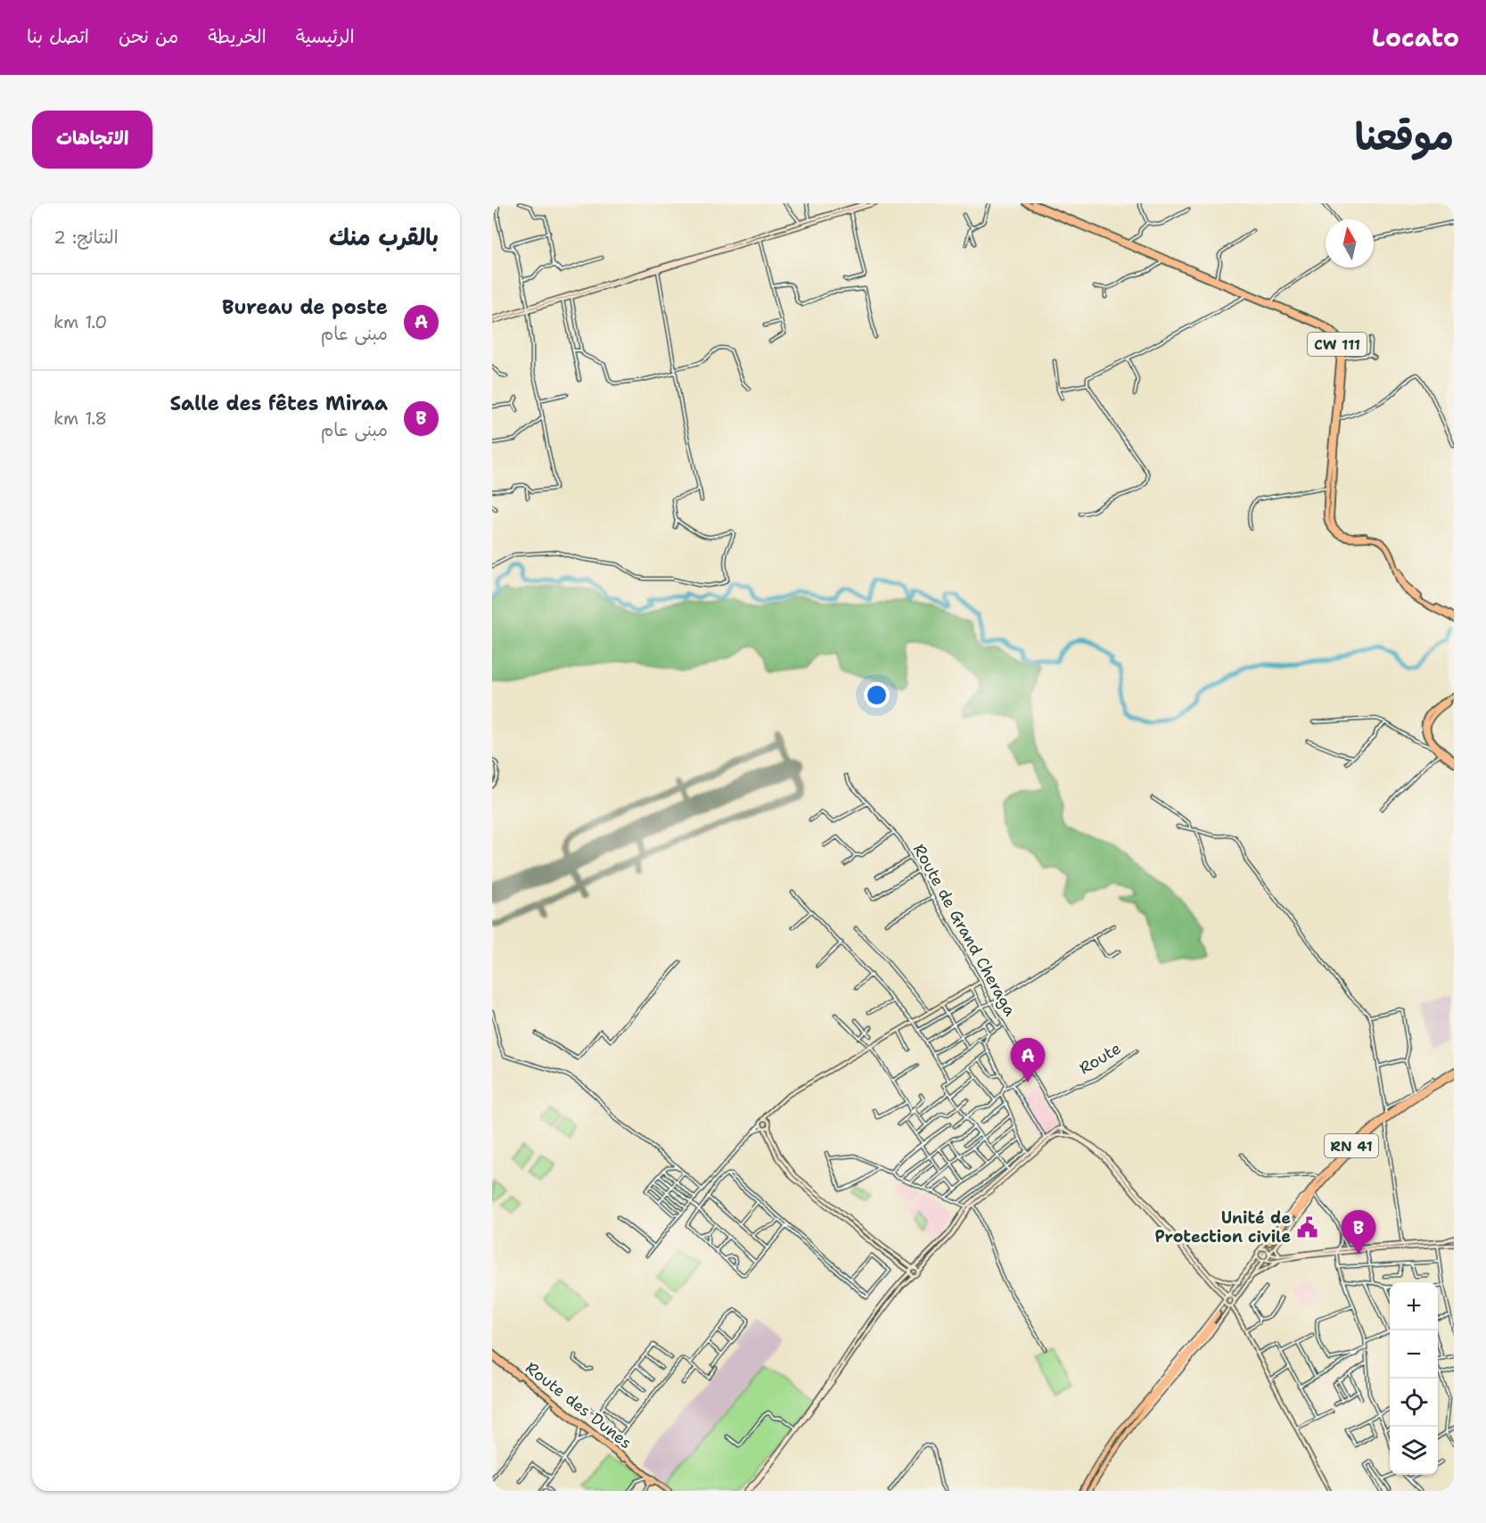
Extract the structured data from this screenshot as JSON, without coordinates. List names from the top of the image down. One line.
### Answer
{"streets":{"highway":["RN 41"],"main road":["CW 111","Route des Dunes"],"street":["Route de Grand Cheraga","Route"]},"crossings":[["Route de Grand Cheraga","Route"]],"places":{"public building":["Unité de Protection civile"]},"north":"top","page":{"header":"Locato","nav":["الرئيسية","الخريطة","من نحن","اتصل بنا"],"title":"موقعنا","buttons":"الاتجاهات","heading":["بالقرب منك","النتائج: 2"],"list":[{"mark":"A","name":"Bureau de poste","note":"مبنى عام","value":"1.0 km"},{"mark":"B","name":"Salle des fêtes Miraa","note":"مبنى عام","value":"1.8 km"}],"pins":["A","B"],"map_buttons":["+","−"]}}
